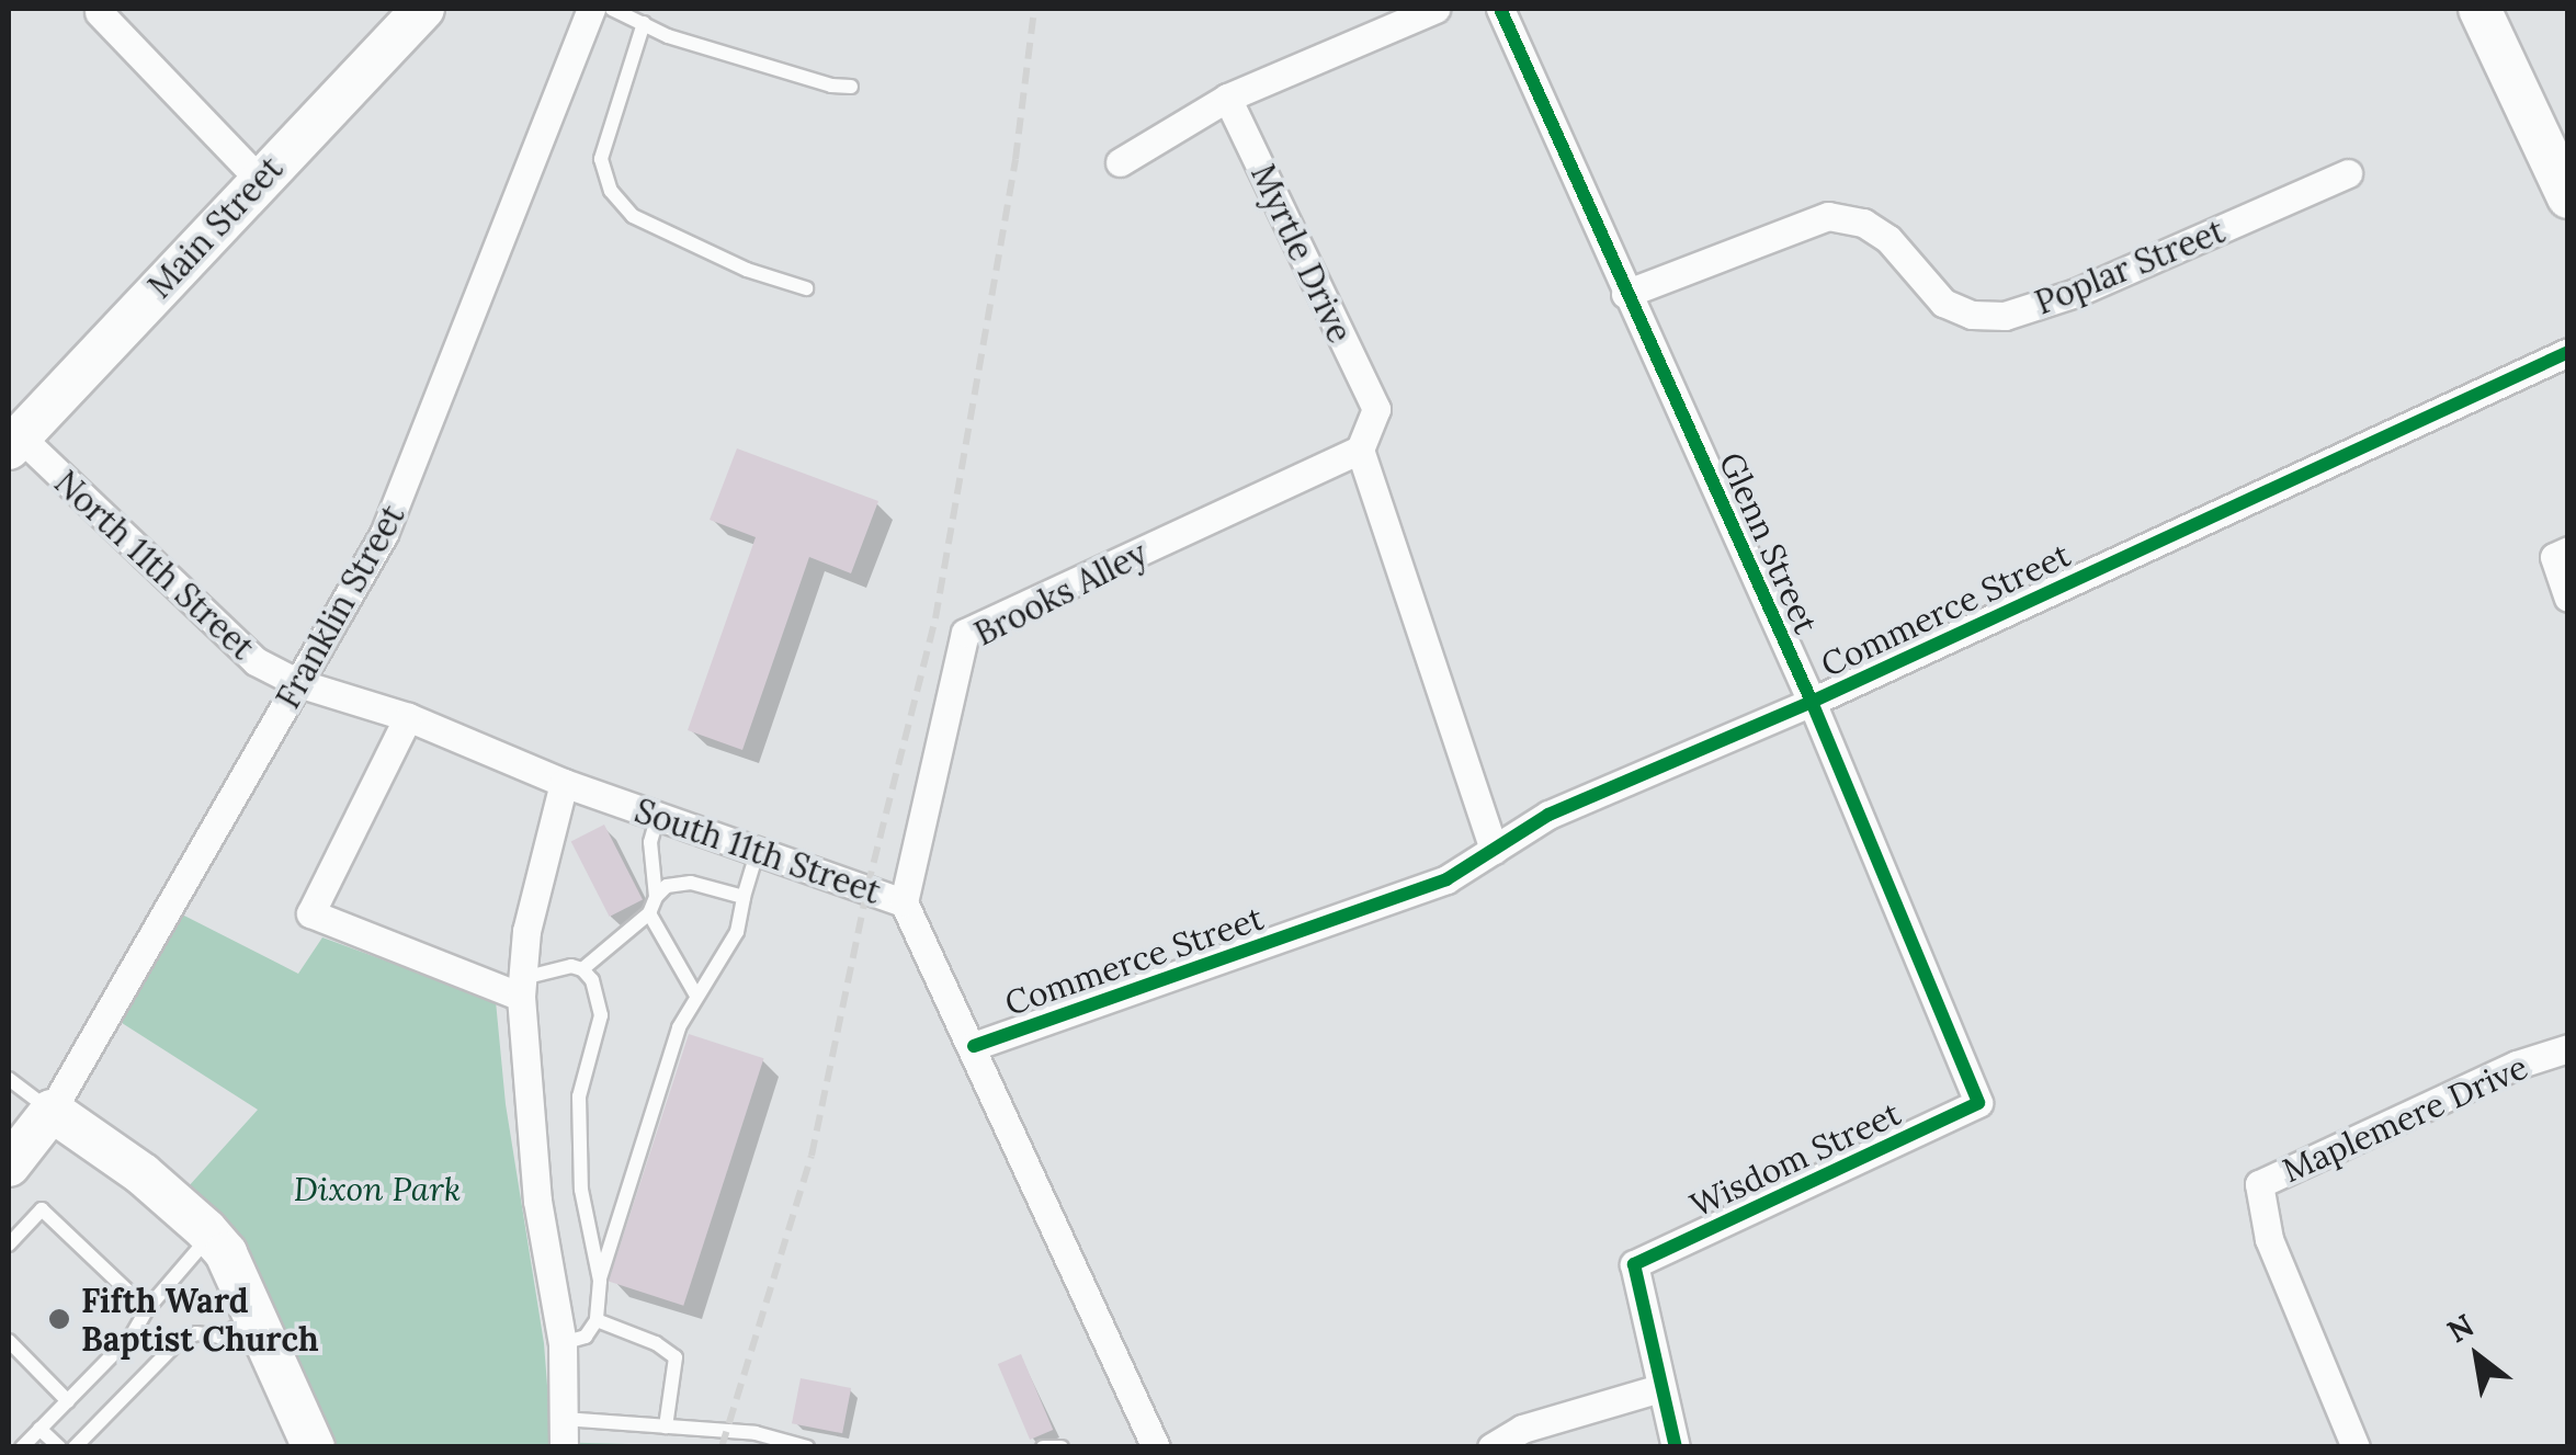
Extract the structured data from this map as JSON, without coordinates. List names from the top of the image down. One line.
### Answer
{"streets":{"street":["Main Street","Myrtle Drive","Poplar Street","Glenn Street","North 11th Street","Brooks Alley","Franklin Street","Commerce Street","South 11th Street","Maplemere Drive","Wisdom Street"]},"crossings":[["Main Street","North 11th Street"],["Myrtle Drive","Brooks Alley"],["Poplar Street","Glenn Street"],["Glenn Street","Commerce Street"],["Glenn Street","Wisdom Street"],["North 11th Street","Franklin Street"],["North 11th Street","South 11th Street"],["Brooks Alley","South 11th Street"],["Franklin Street","South 11th Street"],["Commerce Street","South 11th Street"]],"parks":["Dixon Park"],"places":["Fifth Ward Baptist Church"],"north":"top left"}
